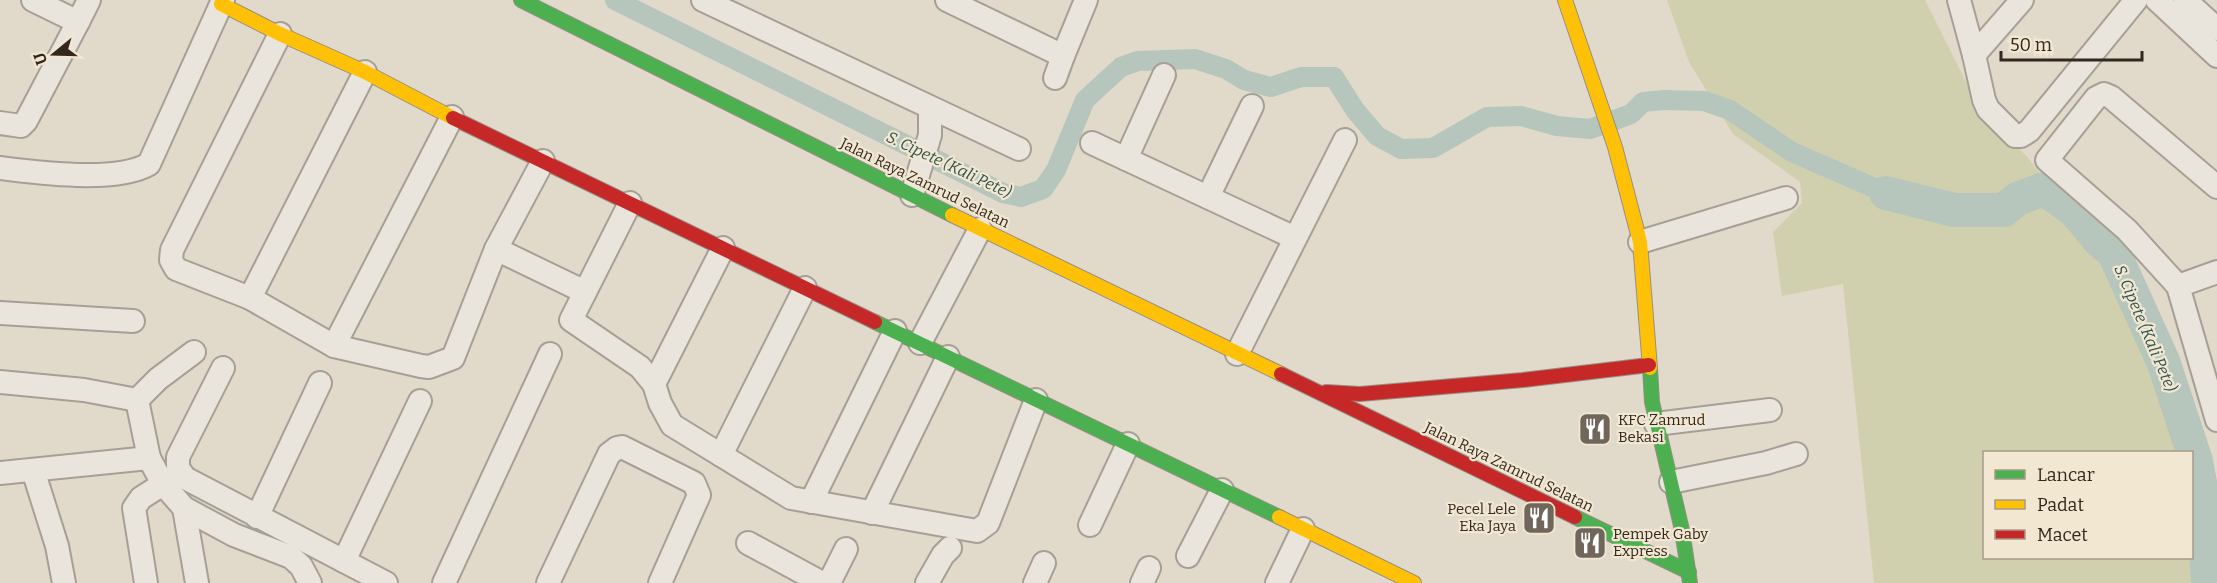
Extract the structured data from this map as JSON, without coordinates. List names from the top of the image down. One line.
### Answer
{"streets":{"street":["Jalan Raya Zamrud Selatan"]},"water":["S. Cipete (Kali Pete)"],"places":{"restaurant":["KFC Zamrud Bekasi","Pecel Lele Eka Jaya","Pempek Gaby Express"]},"legend":["Lancar","Padat","Macet"],"scale_bar":"50 m","north":"left"}
